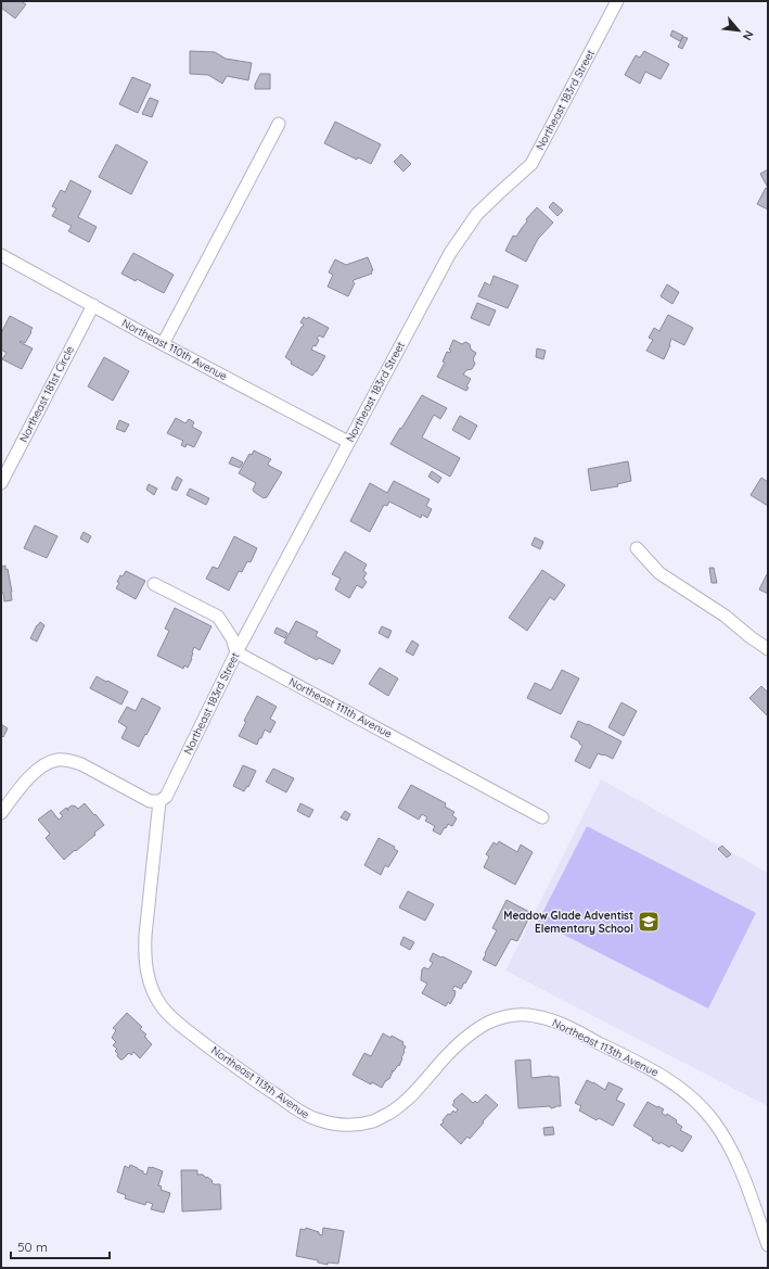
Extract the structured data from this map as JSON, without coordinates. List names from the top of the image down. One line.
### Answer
{"streets":{"street":["Northeast 183rd Street","Northeast 110th Avenue","Northeast 181st Circle","Northeast 111th Avenue","Northeast 113th Avenue"]},"crossings":[["Northeast 183rd Street","Northeast 110th Avenue"],["Northeast 183rd Street","Northeast 111th Avenue"],["Northeast 183rd Street","Northeast 113th Avenue"],["Northeast 110th Avenue","Northeast 181st Circle"]],"places":{"school or university":["Meadow Glade Adventist Elementary School"]},"scale_bar":"50 m","north":"bottom right"}
